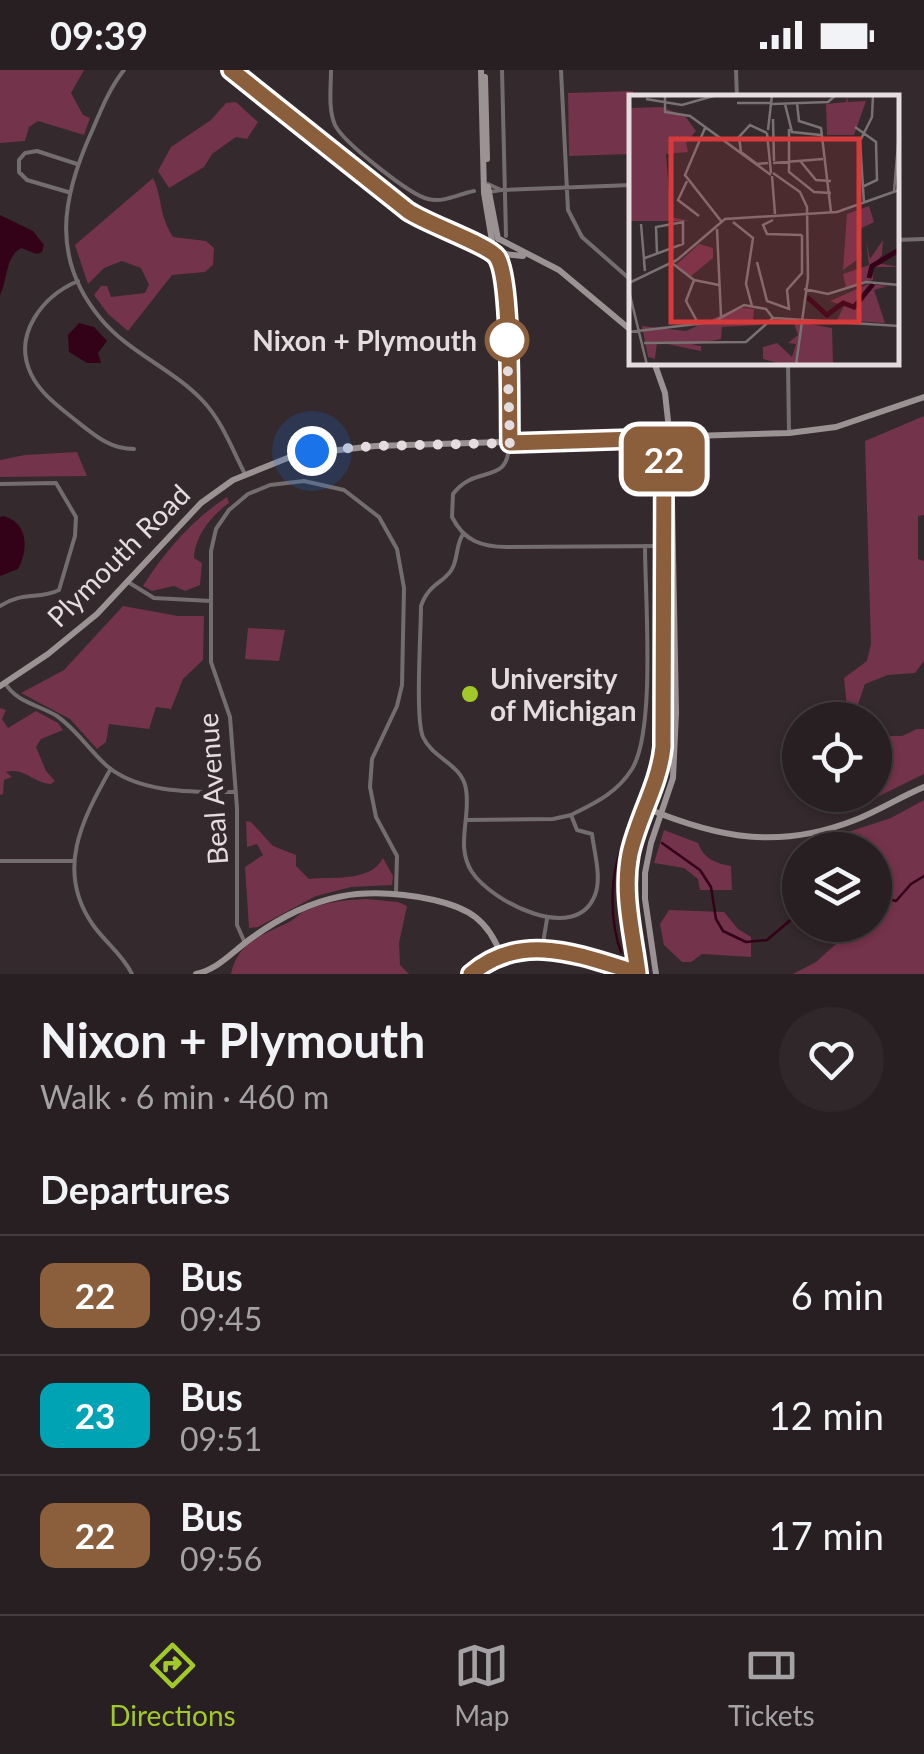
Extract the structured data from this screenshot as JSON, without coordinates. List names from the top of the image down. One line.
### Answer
{"streets":{"main road":["Plymouth Road"],"street":["Beal Avenue"]},"places":["Nixon + Plymouth","University of Michigan"],"lines":["bus line 22"],"page":{"status":"09:39","on_map":"22","heading":[["Nixon + Plymouth","Walk · 6 min · 460 m"],"Departures"],"list":[{"mark":"22","name":"Bus","note":"09:45","value":"6 min"},{"mark":"23","name":"Bus","note":"09:51","value":"12 min"},{"mark":"22","name":"Bus","note":"09:56","value":"17 min"}],"tabs":["Directions","Map","Tickets"]}}
